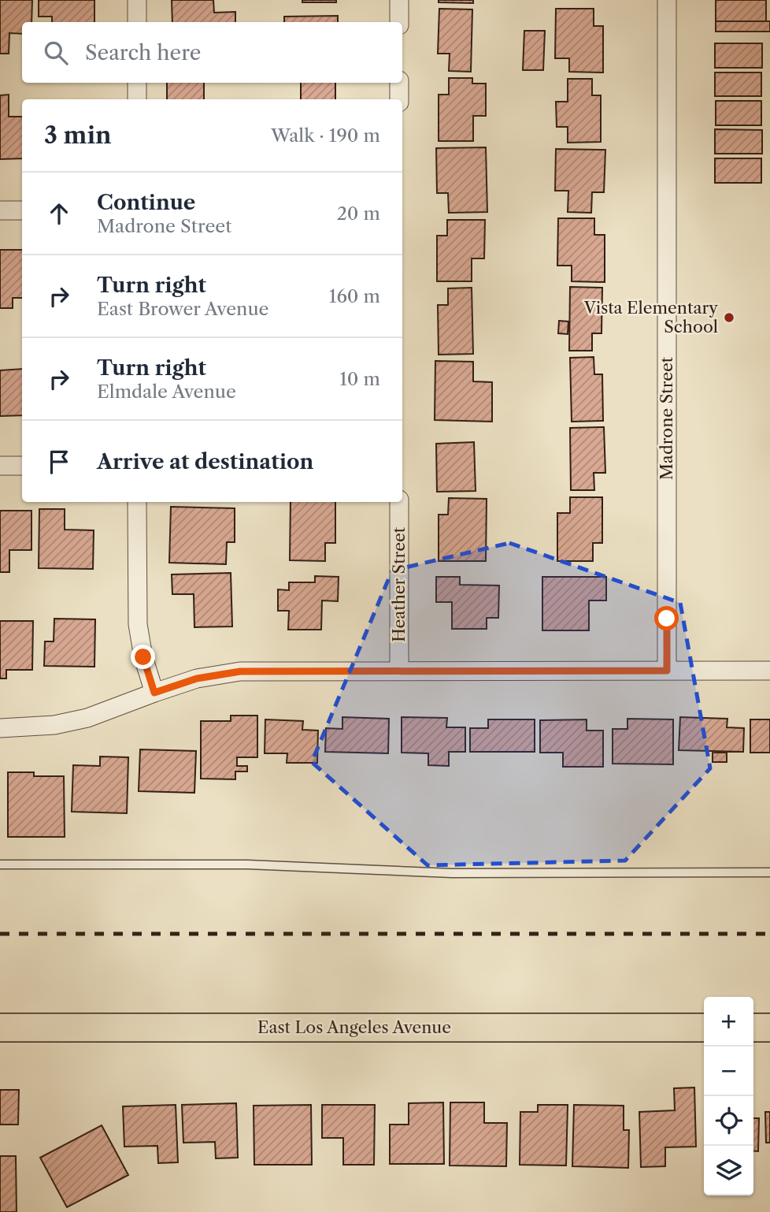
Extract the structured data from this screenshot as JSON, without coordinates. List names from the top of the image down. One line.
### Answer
{"streets":{"main road":["East Los Angeles Avenue"],"street":["Madrone Street","Heather Street"]},"places":["Vista Elementary School"],"page":{"search":"Search here","heading":["3 min","Walk · 190 m"],"list":[["Continue","Madrone Street","20 m"],["Turn right","East Brower Avenue","160 m"],["Turn right","Elmdale Avenue","10 m"],"Arrive at destination"],"map_buttons":["+","−"]}}
